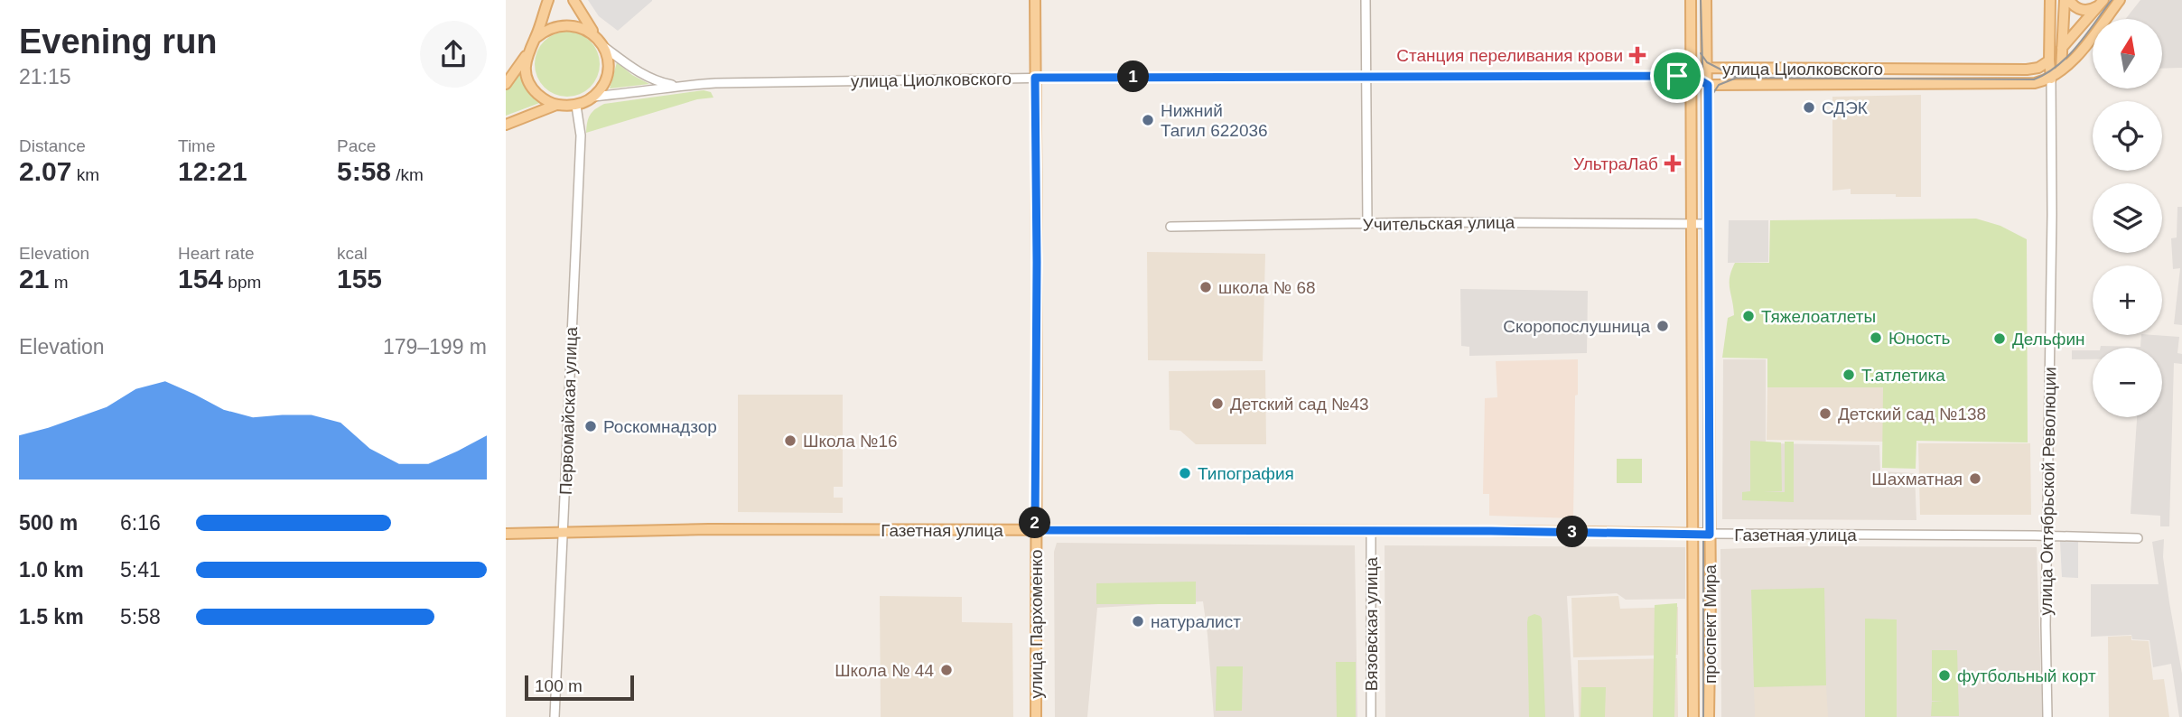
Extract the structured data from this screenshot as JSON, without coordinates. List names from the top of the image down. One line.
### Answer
{"streets":{"main road":["улица Циолковского","улица Октябрьской Революции","Газетная улица","улица Пархоменко","проспект Мира"],"street":["Учительская улица","Первомайская улица","Вязовская улица"]},"crossings":[["улица Циолковского","Первомайская улица"],["улица Циолковского","улица Октябрьской Революции"],["улица Циолковского","улица Пархоменко"],["улица Циолковского","проспект Мира"],["Учительская улица","проспект Мира"],["Первомайская улица","Газетная улица"],["улица Октябрьской Революции","Газетная улица"],["Газетная улица","улица Пархоменко"],["Газетная улица","Вязовская улица"],["Газетная улица","проспект Мира"]],"places":{"health":["Станция переливания крови","УльтраЛаб"],"other":["СДЭК","Нижний Тагил 622036","школа № 68","Тяжелоатлеты","Скоропослушница","Юность","Дельфин","Т.атлетика","Детский сад №43","Детский сад №138","Роскомнадзор","Школа №16","Типография","Шахматная","натуралист","Школа № 44","футбольный корт"]},"scale_bar":"100 m","north":"top","page":{"heading":["Evening run","21:15"],"map_buttons":["+","−"],"pins":["1","2","3"],"stats":[["Distance","2.07 km"],["Time","12:21"],["Pace","5:58 /km"],["Elevation","21 m"],["Heart rate","154 bpm"],["kcal","155"]],"chart":["Elevation","179–199 m"],"list":[{"name":"500 m","note":"6:16"},{"name":"1.0 km","note":"5:41"},{"name":"1.5 km","note":"5:58"}],"scale":"100 m"}}
